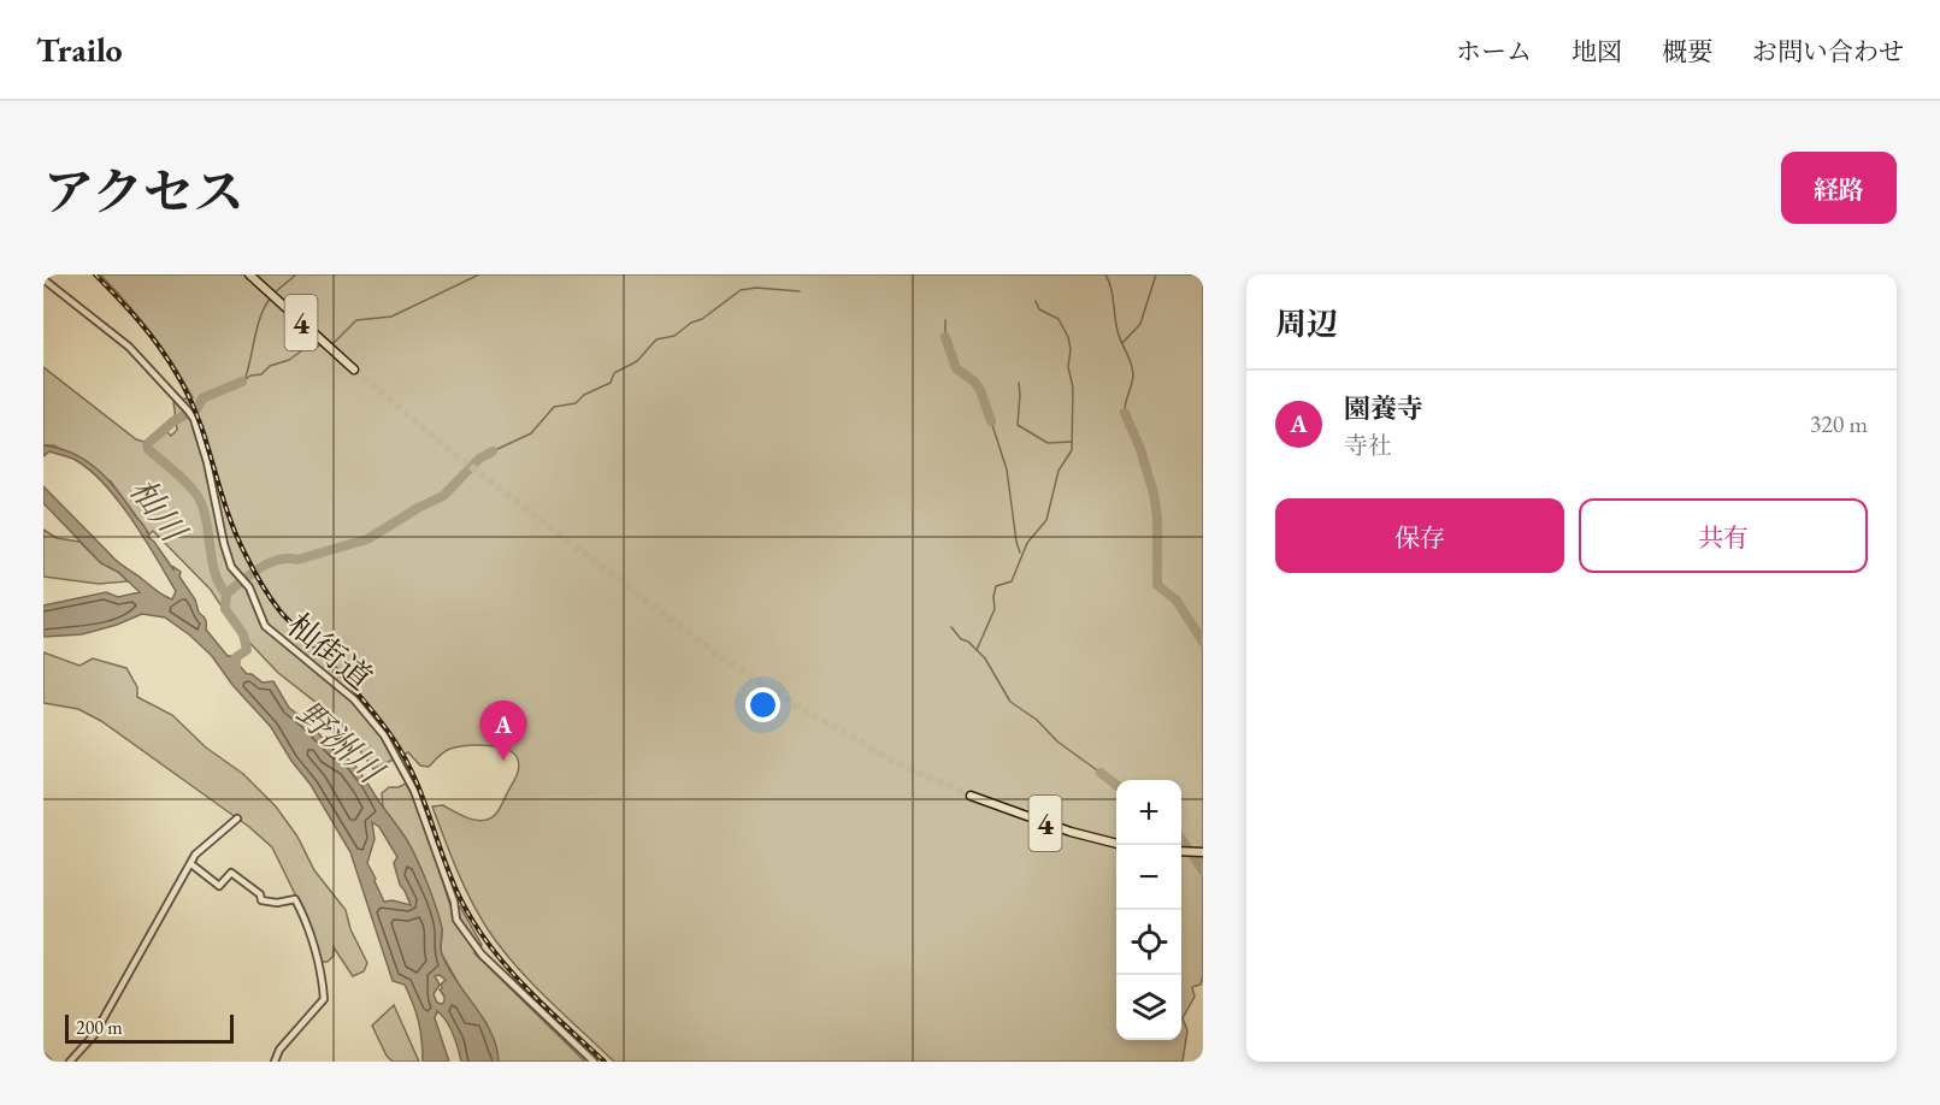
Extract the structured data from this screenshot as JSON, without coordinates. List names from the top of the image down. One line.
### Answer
{"streets":{"main road":["4"],"street":["杣街道"]},"water":["杣川","野洲川"],"scale_bar":"200 m","page":{"header":"Trailo","nav":["ホーム","地図","概要","お問い合わせ"],"title":"アクセス","buttons":["経路",["保存","共有"]],"heading":"周辺","list":[{"mark":"A","name":"園養寺","note":"寺社","value":"320 m"}],"pins":"A","map_buttons":["+","−"],"scale":"200 m"}}
